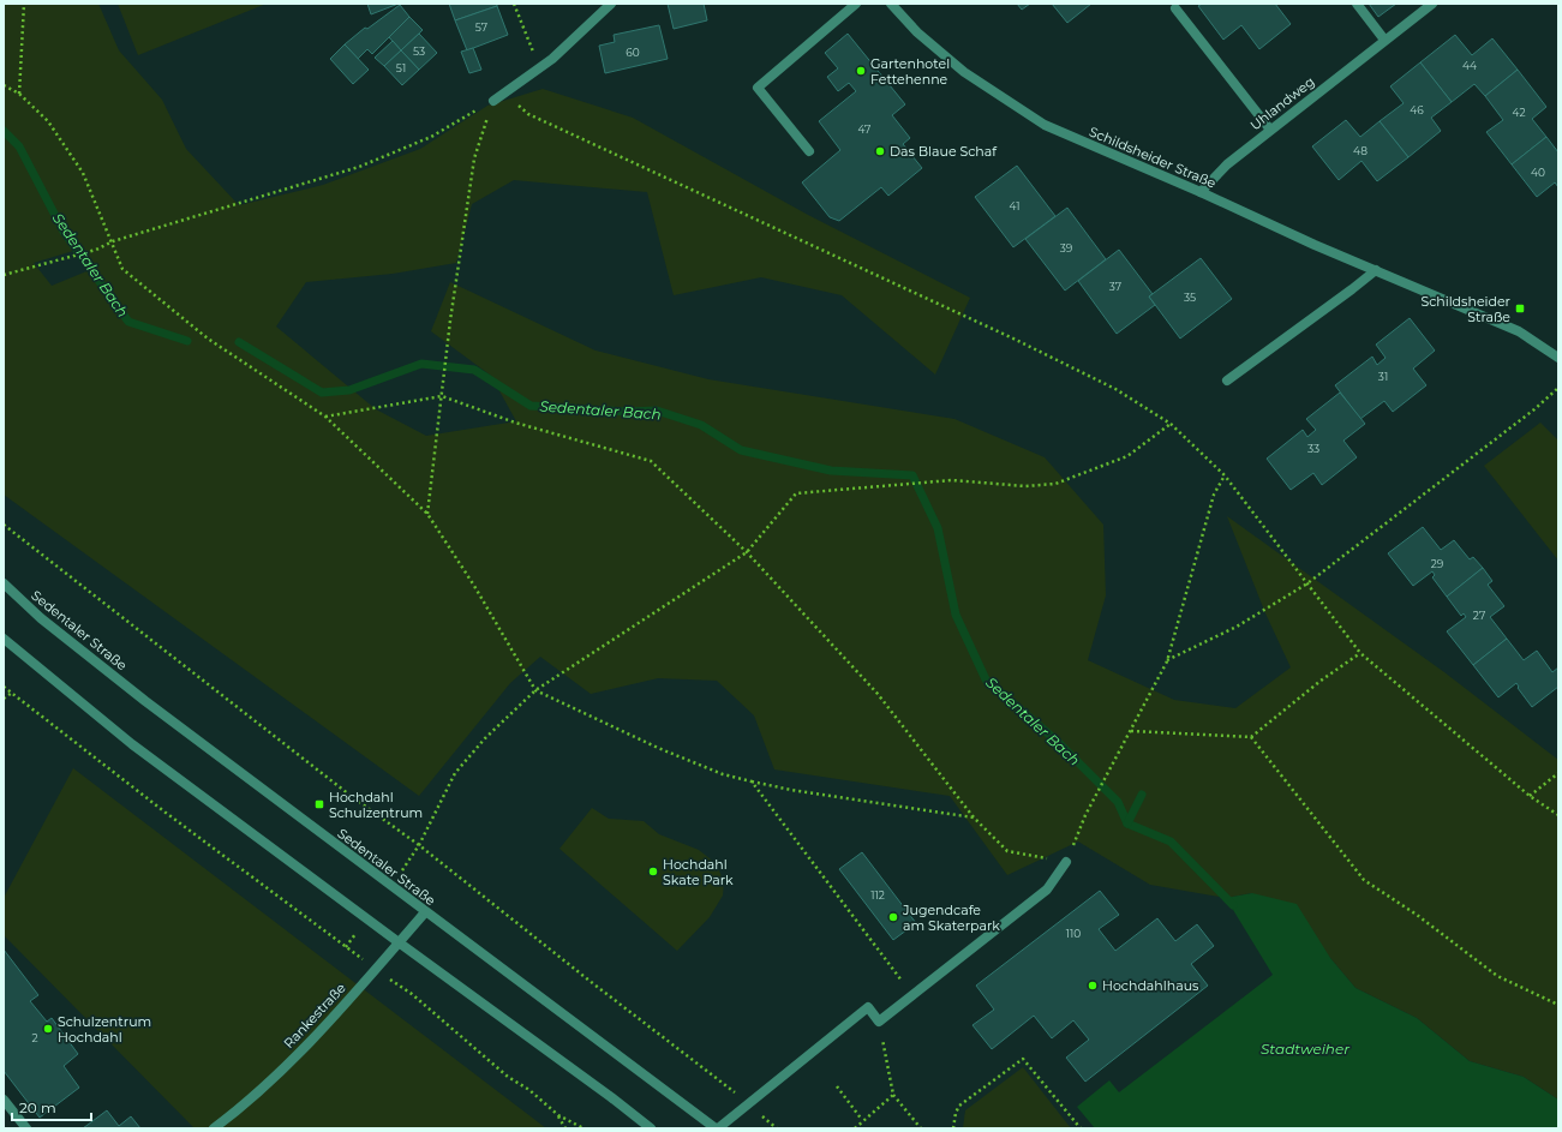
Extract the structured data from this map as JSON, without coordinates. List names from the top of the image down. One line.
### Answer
{"streets":{"street":["Uhlandweg","Schildsheider Straße","Sedentaler Straße","Rankestraße"]},"crossings":[["Uhlandweg","Schildsheider Straße"],["Sedentaler Straße","Rankestraße"]],"water":["Sedentaler Bach","Stadtweiher"],"places":{"other":["Gartenhotel Fettehenne","Das Blaue Schaf","Hochdahl Skate Park","Jugendcafe am Skaterpark","Hochdahlhaus","Schulzentrum Hochdahl"],"transit":["Schildsheider Straße","Hochdahl Schulzentrum"]},"house_numbers":["57","53","60","44","51","46","42","47","48","40","41","39","37","35","31","33","29","27","112","110","2"],"scale_bar":"20 m"}
